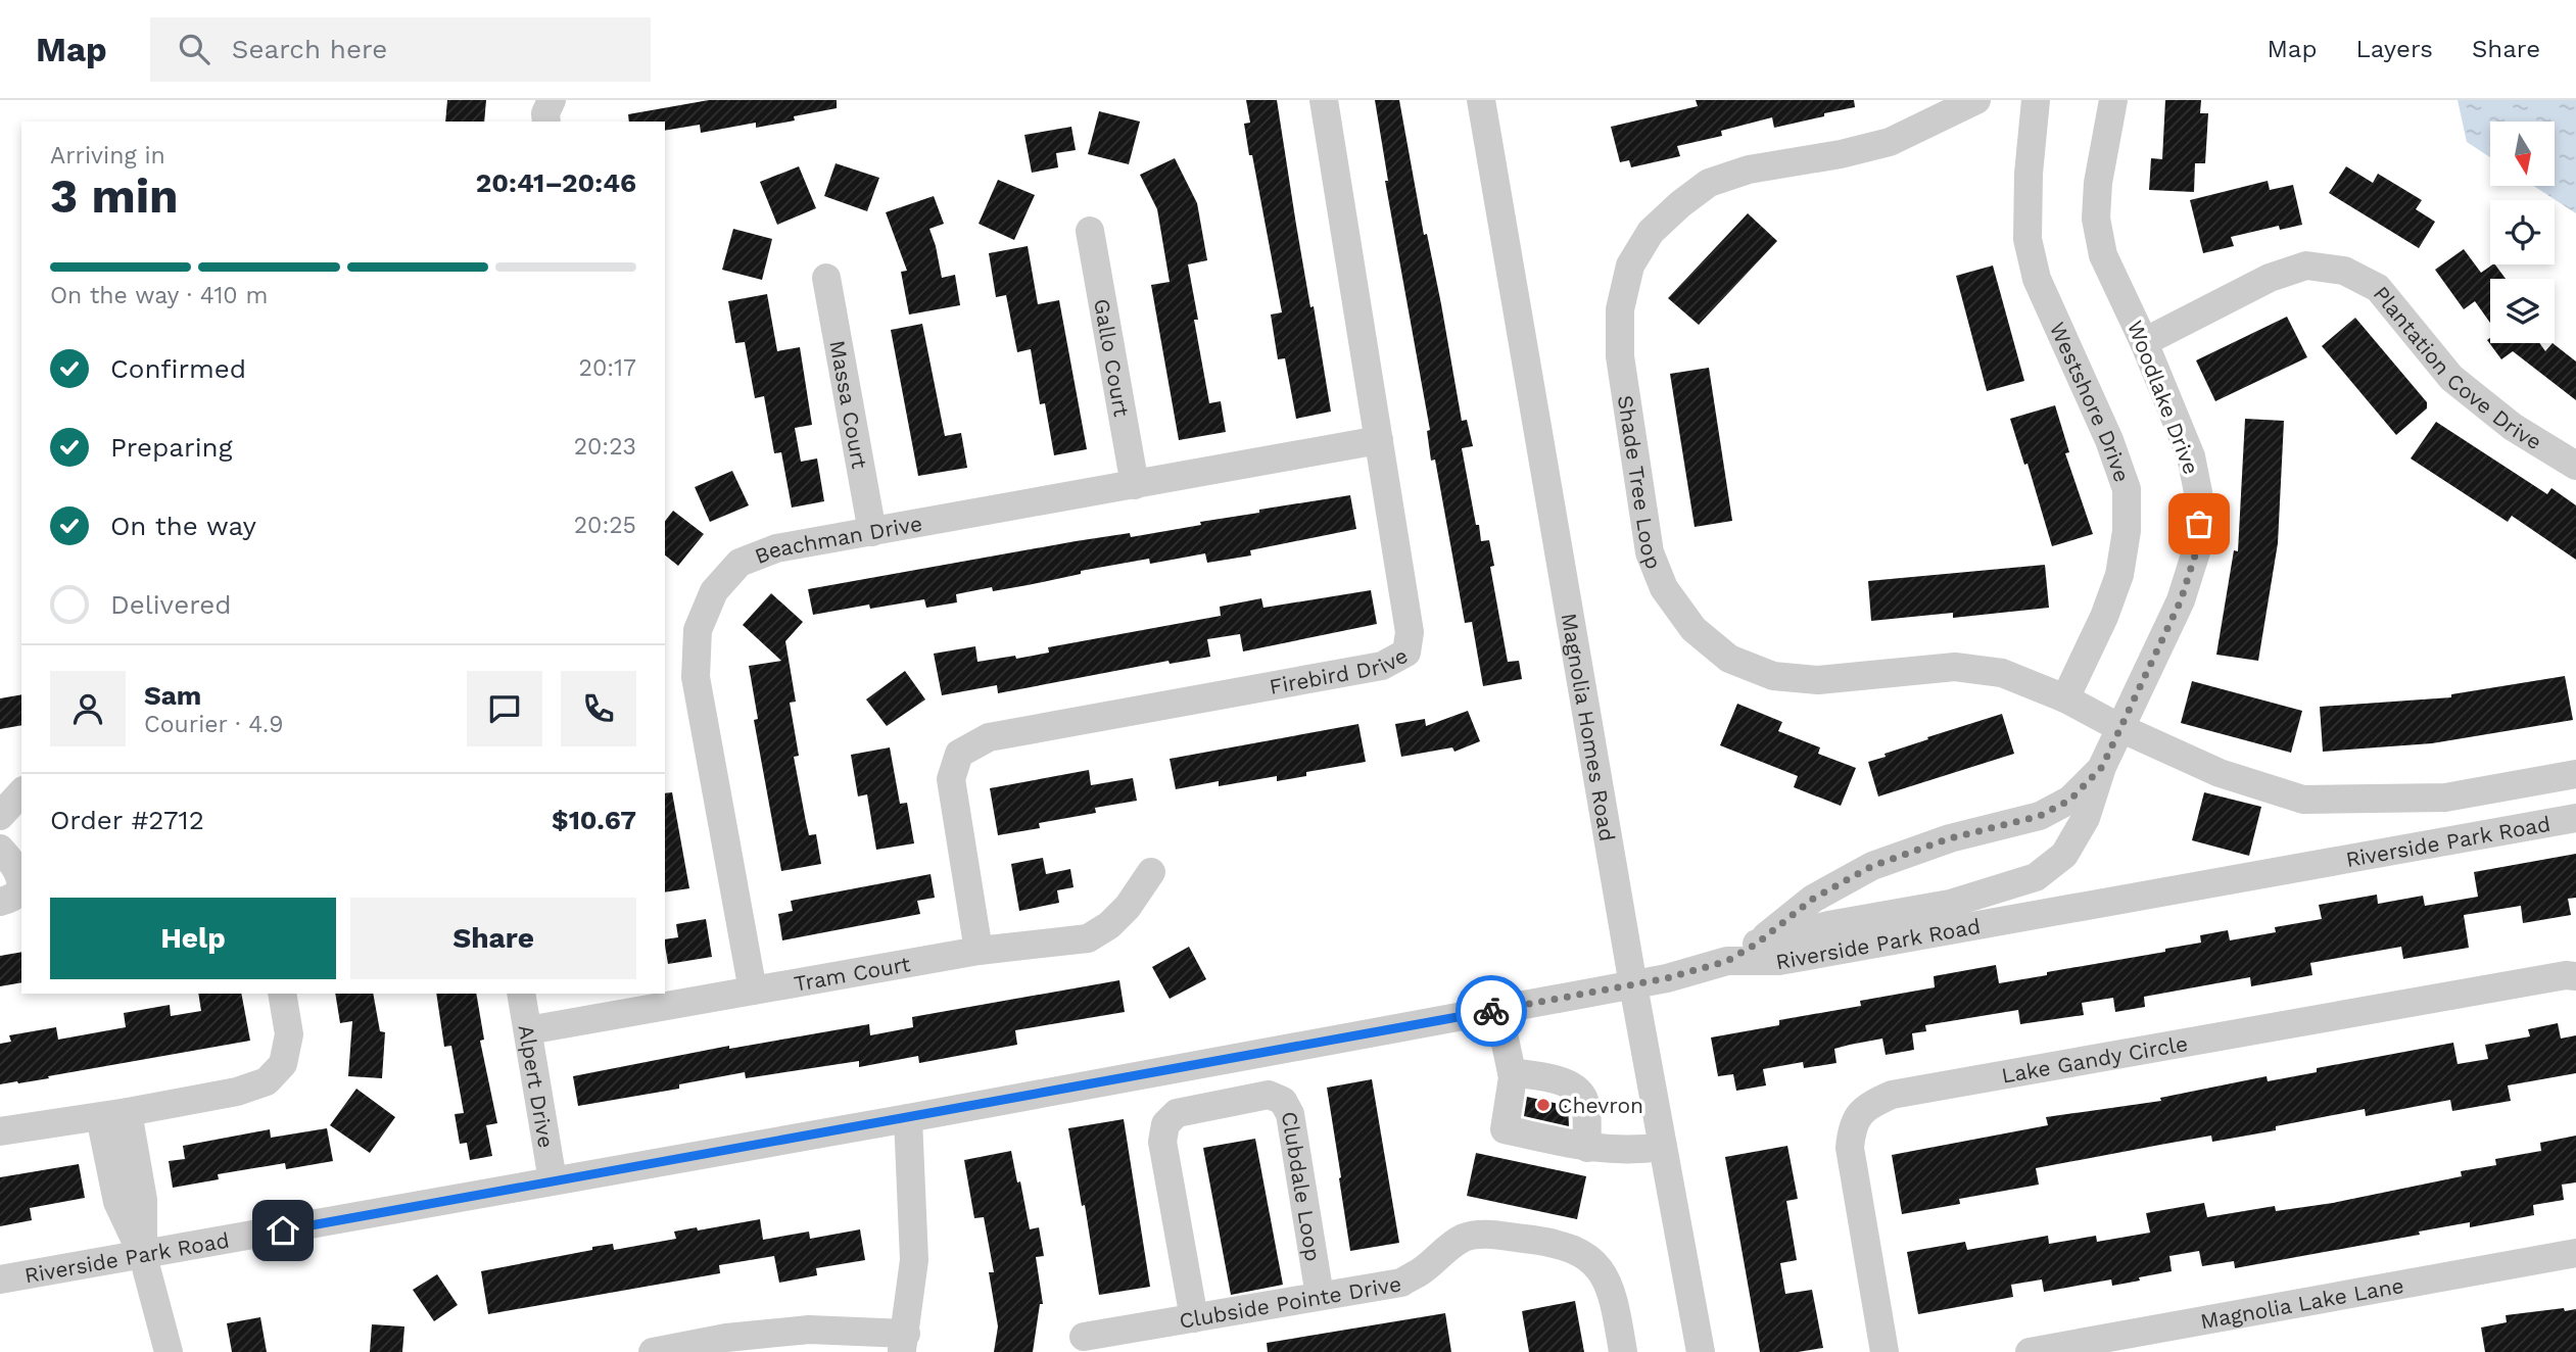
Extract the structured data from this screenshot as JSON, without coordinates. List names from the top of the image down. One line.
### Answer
{"streets":{"street":["Gallo Court","Plantation Cove Drive","Woodlake Drive","Westshore Drive","Massa Court","Shade Tree Loop","Beachman Drive","Firebird Drive","Magnolia Homes Road","Riverside Park Road","Tram Court","Lake Gandy Circle","Alpert Drive","Clubdale Loop","Clubside Pointe Drive","Magnolia Lake Lane"]},"crossings":[["Gallo Court","Beachman Drive"],["Plantation Cove Drive","Woodlake Drive"],["Woodlake Drive","Shade Tree Loop"],["Woodlake Drive","Riverside Park Road"],["Westshore Drive","Shade Tree Loop"],["Massa Court","Beachman Drive"],["Beachman Drive","Firebird Drive"],["Beachman Drive","Tram Court"],["Firebird Drive","Tram Court"],["Magnolia Homes Road","Riverside Park Road"],["Riverside Park Road","Alpert Drive"],["Tram Court","Alpert Drive"],["Clubdale Loop","Clubside Pointe Drive"]],"places":["Chevron"],"north":"bottom","page":{"header":"Map","search":"Search here","nav":["Map","Layers","Share"],"heading":["3 min","Arriving in","20:41–20:46"],"panel":["Sam","Courier · 4.9","Order #2712","$10.67"],"bar":"On the way · 410 m","list":[["Confirmed","20:17"],["Preparing","20:23"],["On the way","20:25"],"Delivered"],"buttons":["Help","Share"]}}
